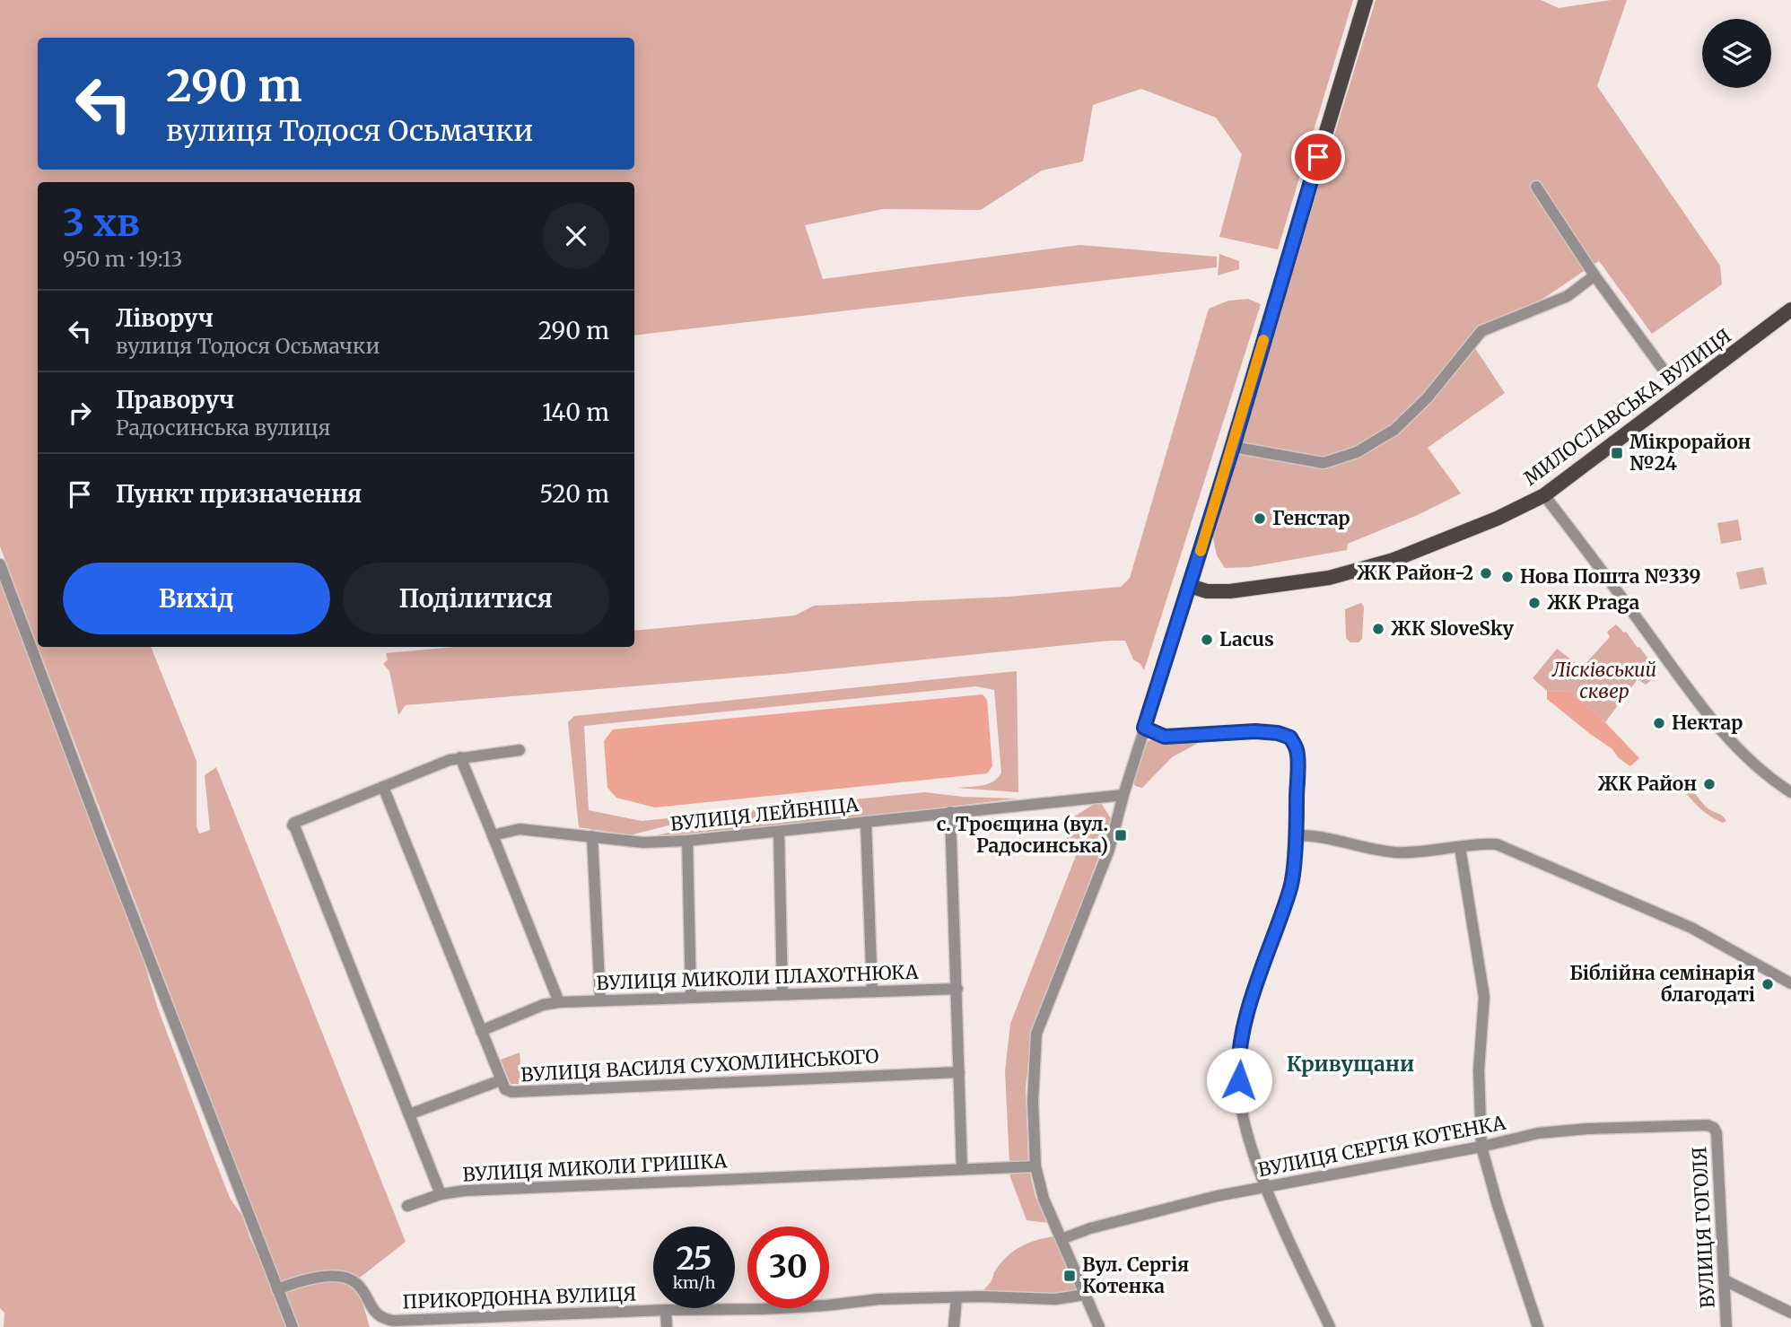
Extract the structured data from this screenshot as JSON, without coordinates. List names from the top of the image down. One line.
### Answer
{"streets":{"main road":["МИЛОСЛАВСЬКА ВУЛИЦЯ"],"street":["ВУЛИЦЯ ЛЕЙБНІЦА","ВУЛИЦЯ МИКОЛИ ПЛАХОТНЮКА","ВУЛИЦЯ ВАСИЛЯ СУХОМЛИНСЬКОГО","ВУЛИЦЯ СЕРГІЯ КОТЕНКА","ВУЛИЦЯ МИКОЛИ ГРИШКА","ВУЛИЦЯ ГОГОЛЯ","ПРИКОРДОННА ВУЛИЦЯ"]},"crossings":[["ВУЛИЦЯ МИКОЛИ ПЛАХОТНЮКА","ВУЛИЦЯ ВАСИЛЯ СУХОМЛИНСЬКОГО"],["ВУЛИЦЯ ВАСИЛЯ СУХОМЛИНСЬКОГО","ВУЛИЦЯ МИКОЛИ ГРИШКА"],["ВУЛИЦЯ СЕРГІЯ КОТЕНКА","ВУЛИЦЯ ГОГОЛЯ"]],"districts":["Кривущани"],"parks":["Лісківський сквер"],"places":{"transit":["Мікрорайон №24","с. Троєщина (вул. Радосинська)","Вул. Сергія Котенка"],"other":["Генстар","ЖК Район-2","Нова Пошта №339","ЖК Praga","ЖК SloveSky","Lacus","Нектар","ЖК Район","Біблійна семінарія благодаті"]},"page":{"turn":["290 m","вулиця Тодося Осьмачки"],"heading":["3 хв","950 m · 19:13"],"list":[{"name":"Ліворуч","note":"вулиця Тодося Осьмачки","value":"290 m"},{"name":"Праворуч","note":"Радосинська вулиця","value":"140 m"},{"name":"Пункт призначення","value":"520 m"}],"buttons":["Вихід","Поділитися"],"speed":"25 km/h","limit":"30"}}
